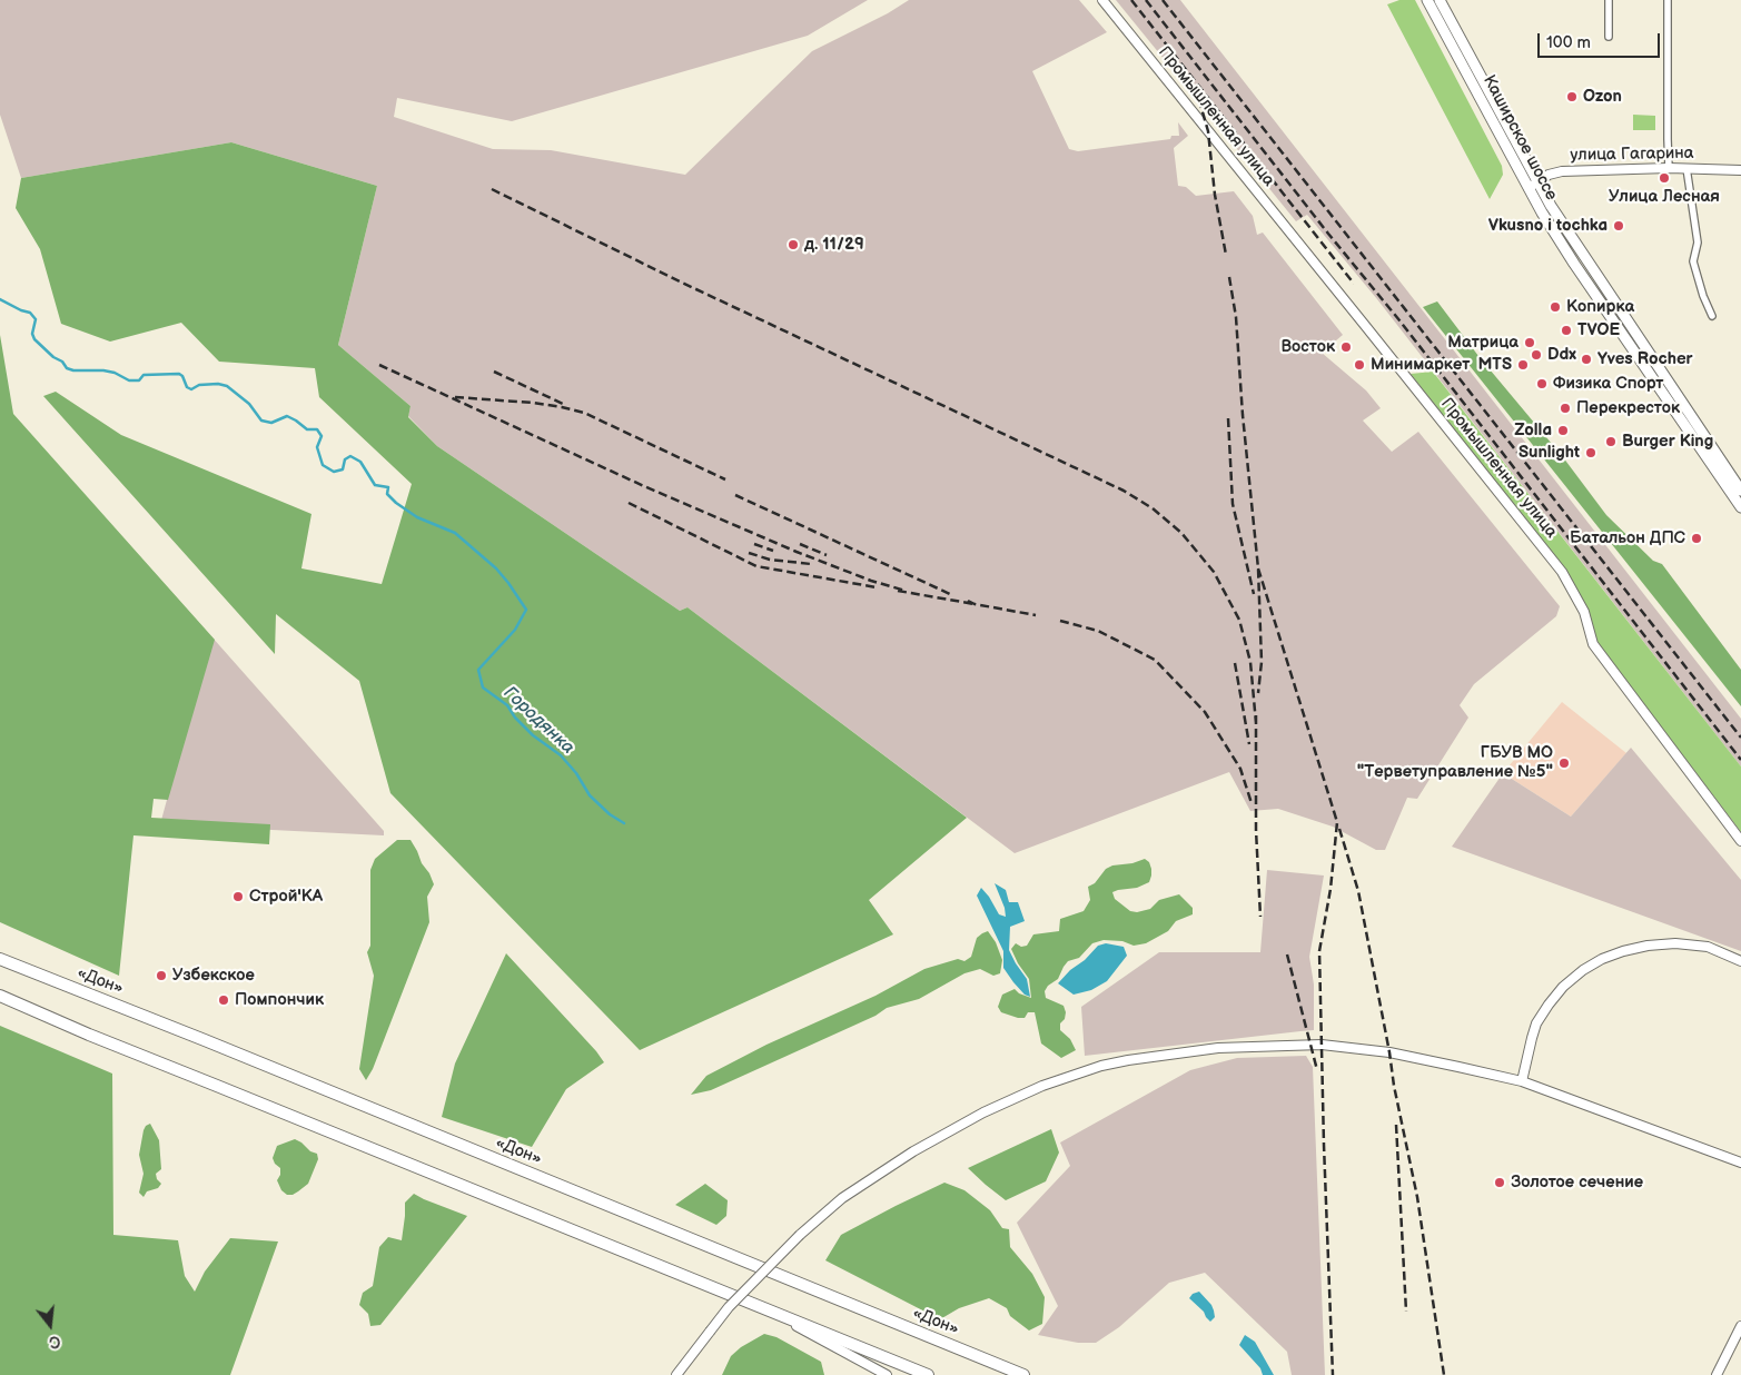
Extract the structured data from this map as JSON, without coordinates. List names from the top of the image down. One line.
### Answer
{"streets":{"highway":["«Дон»"],"main road":["Каширское шоссе"],"street":["Промышленная улица","улица Гагарина"]},"crossings":[["Каширское шоссе","улица Гагарина"]],"water":["Городянка"],"places":["Ozon","Улица Лесная","Vkusno i tochka","д. 11/29","Копирка","TVOE","Матрица","Восток","Ddx","Yves Rocher","Минимаркет","MTS","Физика Спорт","Перекресток","Zolla","Burger King","Sunlight","Батальон ДПС","ГБУВ МО \"Терветуправление №5\"","Строй'КА","Узбекское","Помпончик","Золотое сечение"],"scale_bar":"100 m","north":"bottom"}
